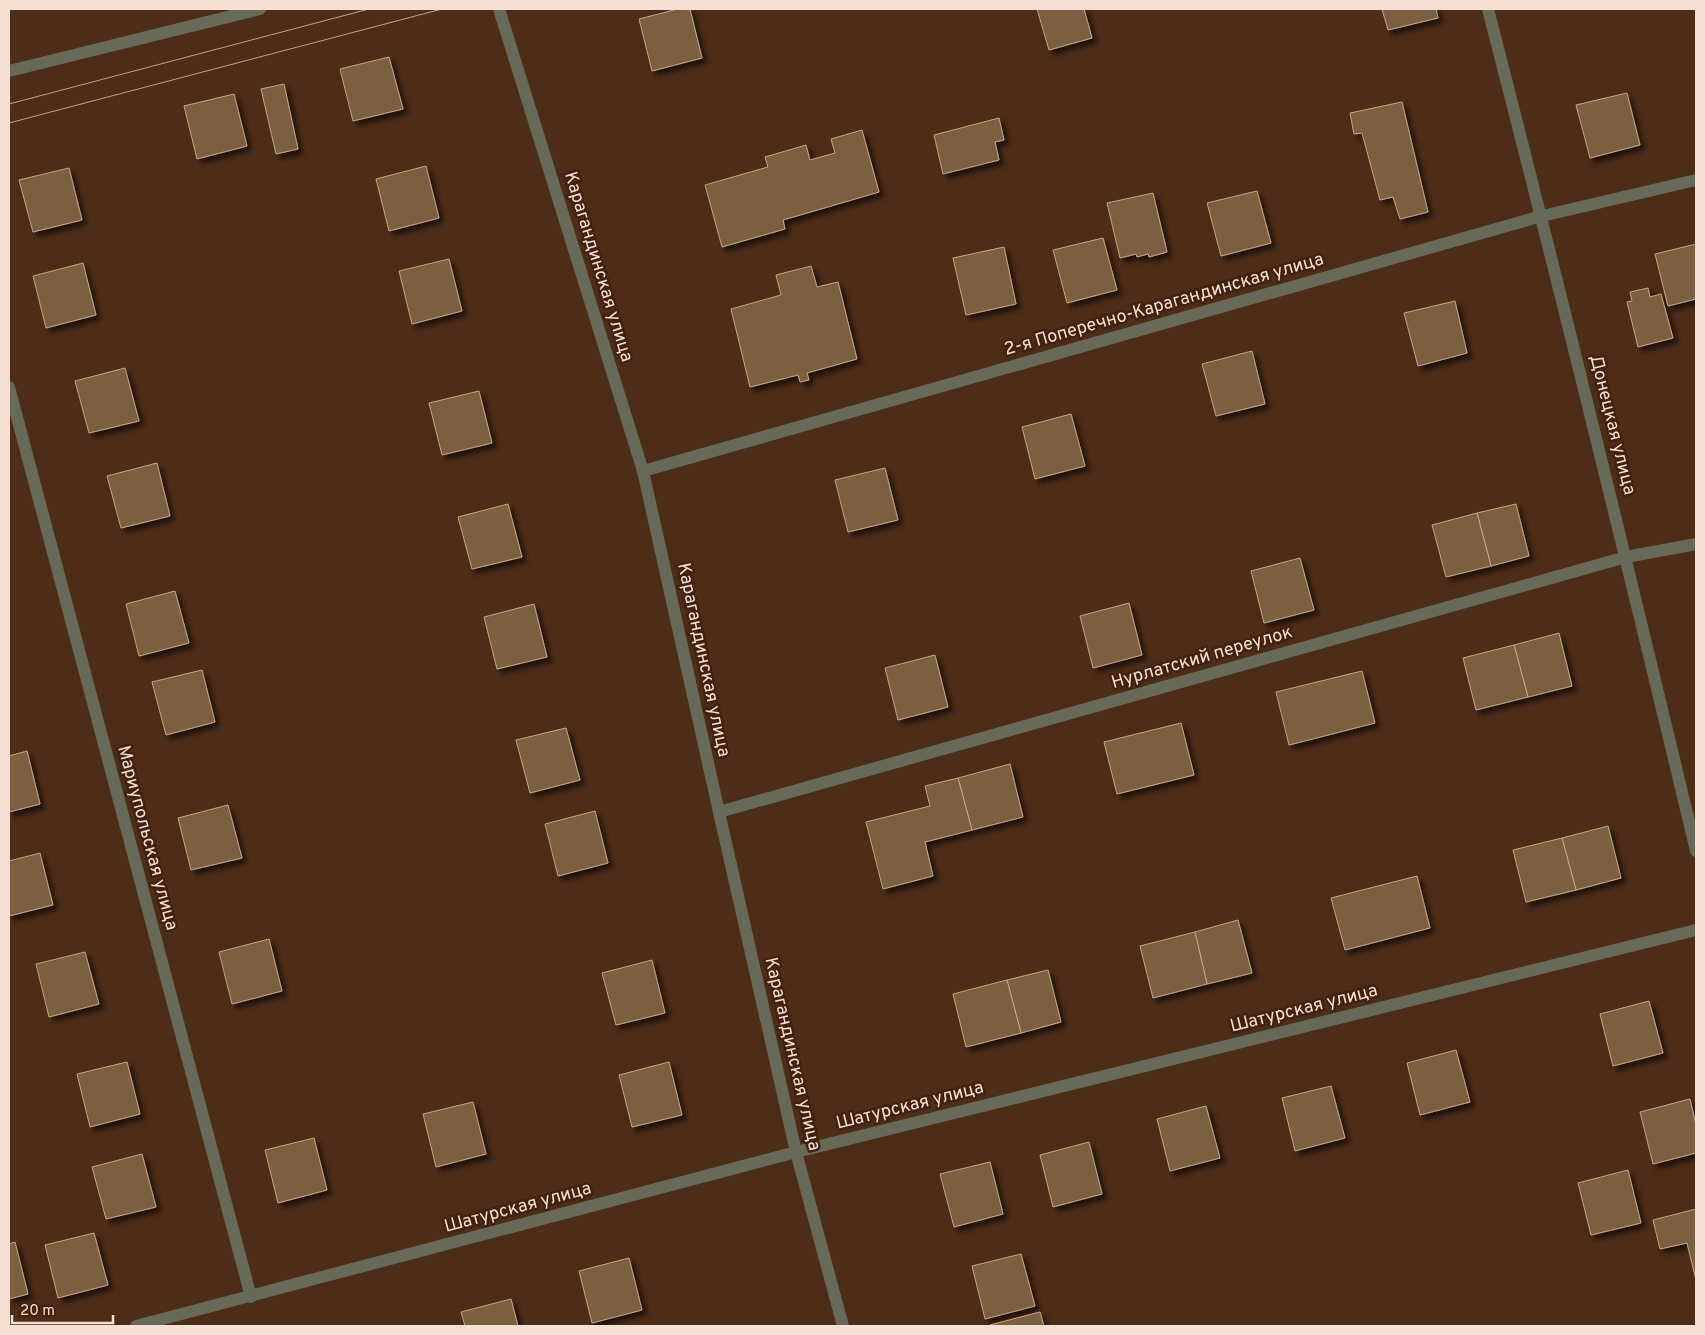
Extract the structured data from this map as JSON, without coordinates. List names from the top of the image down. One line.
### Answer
{"streets":{"street":["Карагандинская улица","2-я Поперечно-Карагандинская улица","Донецкая улица","Нурлатский переулок","Мариупольская улица","Шатурская улица"]},"crossings":[["Карагандинская улица","2-я Поперечно-Карагандинская улица"],["Карагандинская улица","Нурлатский переулок"],["Карагандинская улица","Шатурская улица"],["2-я Поперечно-Карагандинская улица","Донецкая улица"],["Донецкая улица","Нурлатский переулок"],["Мариупольская улица","Шатурская улица"]],"scale_bar":"20 m"}
